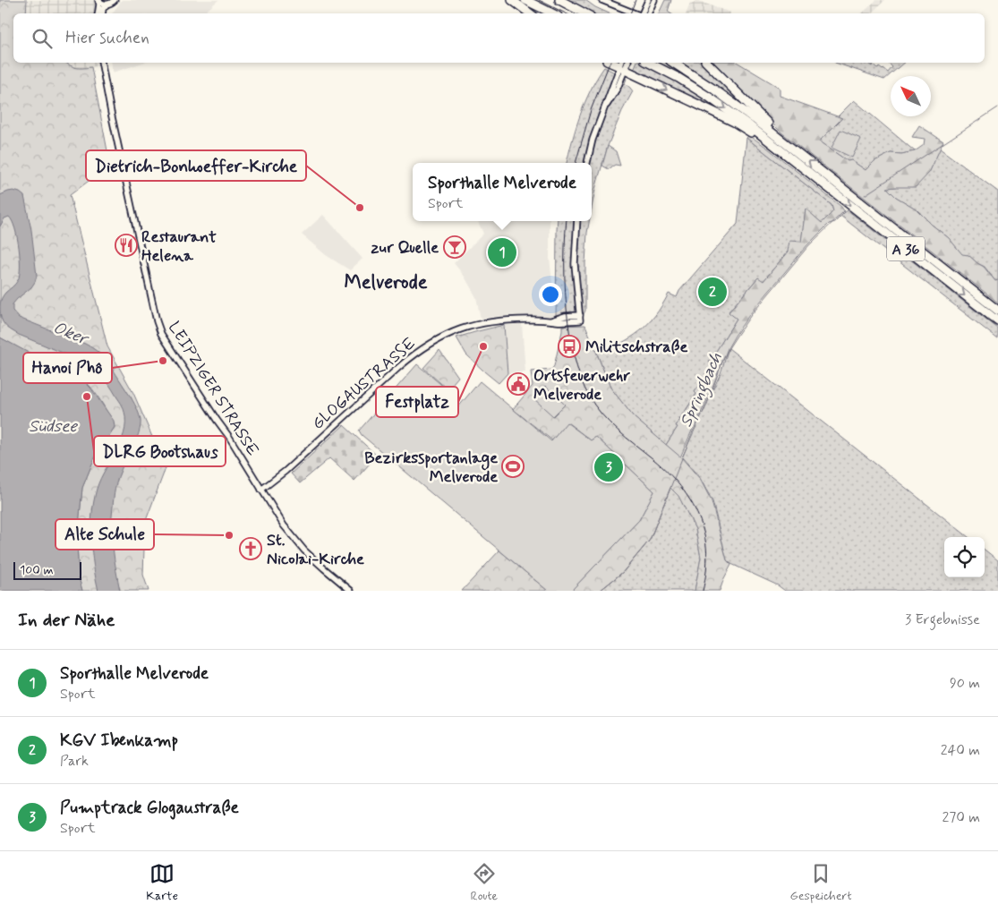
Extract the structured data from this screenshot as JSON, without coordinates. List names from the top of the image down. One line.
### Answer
{"streets":{"highway":["A 36"],"street":["GLOGAUSTRASSE","LEIPZIGER STRASSE"]},"crossings":[["GLOGAUSTRASSE","LEIPZIGER STRASSE"]],"districts":["Melverode"],"water":["Oker","Springbach","Südsee"],"places":{"other":["Dietrich-Bonhoeffer-Kirche","Festplatz","Hanoi Phô","DLRG Bootshaus","Alte Schule"],"restaurant":["Restaurant Helena"],"bar":["zur Quelle"],"bus stop":["Militschstraße"],"public building":["Ortsfeuerwehr Melverode"],"sports":["Bezirkssportanlage Melverode"],"church":["St. Nicolai-Kirche"]},"scale_bar":"100 m","north":"top left","page":{"search":"Hier suchen","popup":["Sporthalle Melverode","Sport"],"pins":["1","2","3"],"scale":"100 m","heading":["In der Nähe","3 Ergebnisse"],"list":[{"mark":"1","name":"Sporthalle Melverode","note":"Sport","value":"90 m"},{"mark":"2","name":"KGV Ibenkamp","note":"Park","value":"240 m"},{"mark":"3","name":"Pumptrack Glogaustraße","note":"Sport","value":"270 m"}],"nav":["Karte","Route","Gespeichert"]}}
